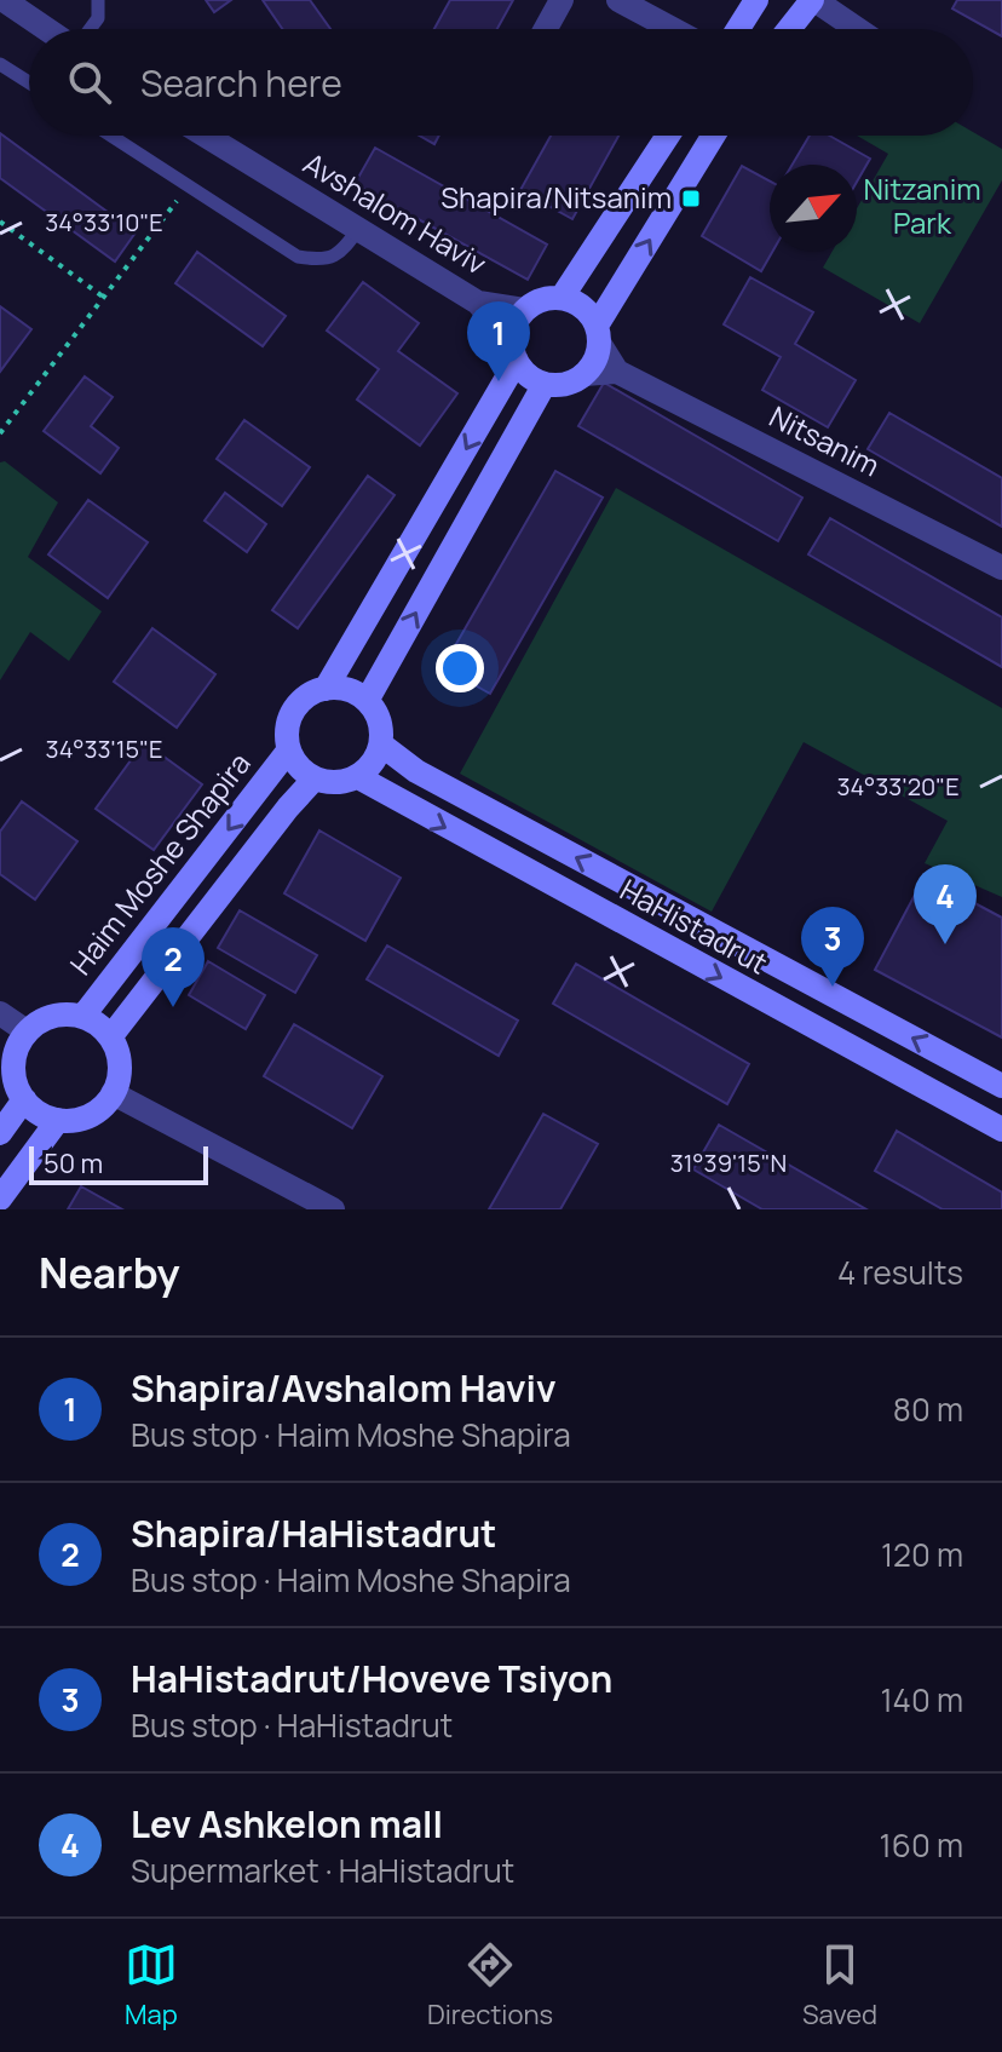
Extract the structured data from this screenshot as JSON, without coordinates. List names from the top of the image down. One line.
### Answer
{"streets":{"street":["Avshalom Haviv","Nitsanim","Haim Moshe Shapira","HaHistadrut"]},"crossings":[["Haim Moshe Shapira","HaHistadrut"]],"parks":["Nitzanim Park"],"places":{"transit":["Shapira/Nitsanim"]},"scale_bar":"50 m","north":"top right","page":{"search":"Search here","pins":["1","4","3","2"],"scale":"50 m","heading":["Nearby","4 results"],"list":[{"mark":"1","name":"Shapira/Avshalom Haviv","note":"Bus stop · Haim Moshe Shapira","value":"80 m"},{"mark":"2","name":"Shapira/HaHistadrut","note":"Bus stop · Haim Moshe Shapira","value":"120 m"},{"mark":"3","name":"HaHistadrut/Hoveve Tsiyon","note":"Bus stop · HaHistadrut","value":"140 m"},{"mark":"4","name":"Lev Ashkelon mall","note":"Supermarket · HaHistadrut","value":"160 m"}],"nav":["Map","Directions","Saved"]},"coordinates":["34°33'10\"E","34°33'15\"E","34°33'20\"E","31°39'15\"N"]}
